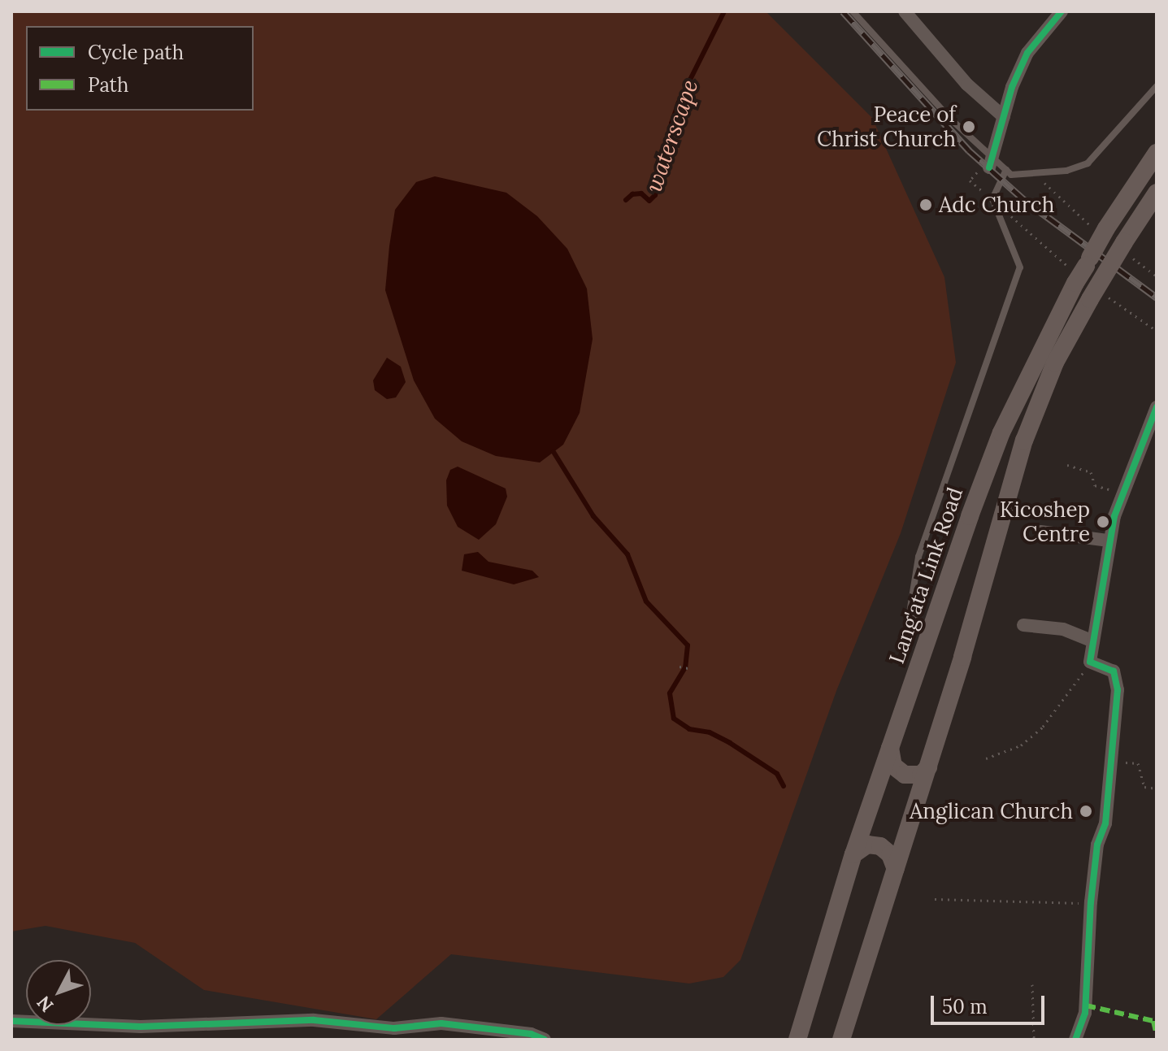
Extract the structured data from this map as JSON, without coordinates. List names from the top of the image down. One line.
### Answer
{"streets":{"main road":["Lang'ata Link Road"]},"water":["waterscape"],"places":["Peace of Christ Church","Adc Church","Kicoshep Centre","Anglican Church"],"legend":["Cycle path","Path"],"scale_bar":"50 m","north":"bottom left"}
